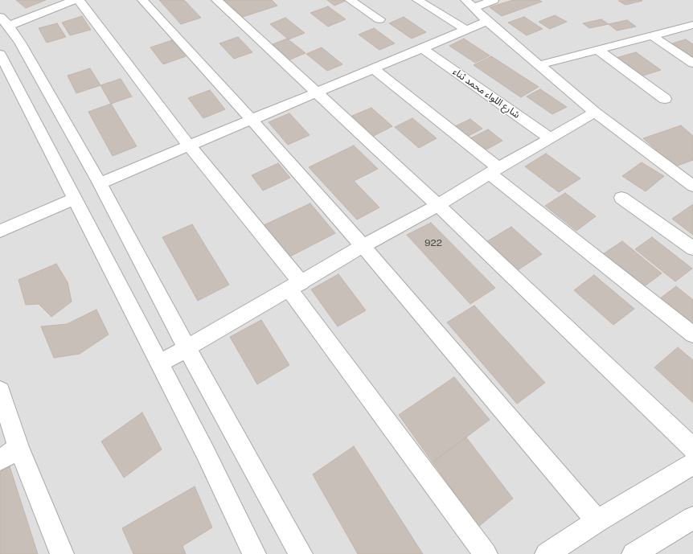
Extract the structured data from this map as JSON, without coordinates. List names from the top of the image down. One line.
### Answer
{"streets":{"street":["شارع اللواء محمد ثناء"]},"house_numbers":["922"]}
